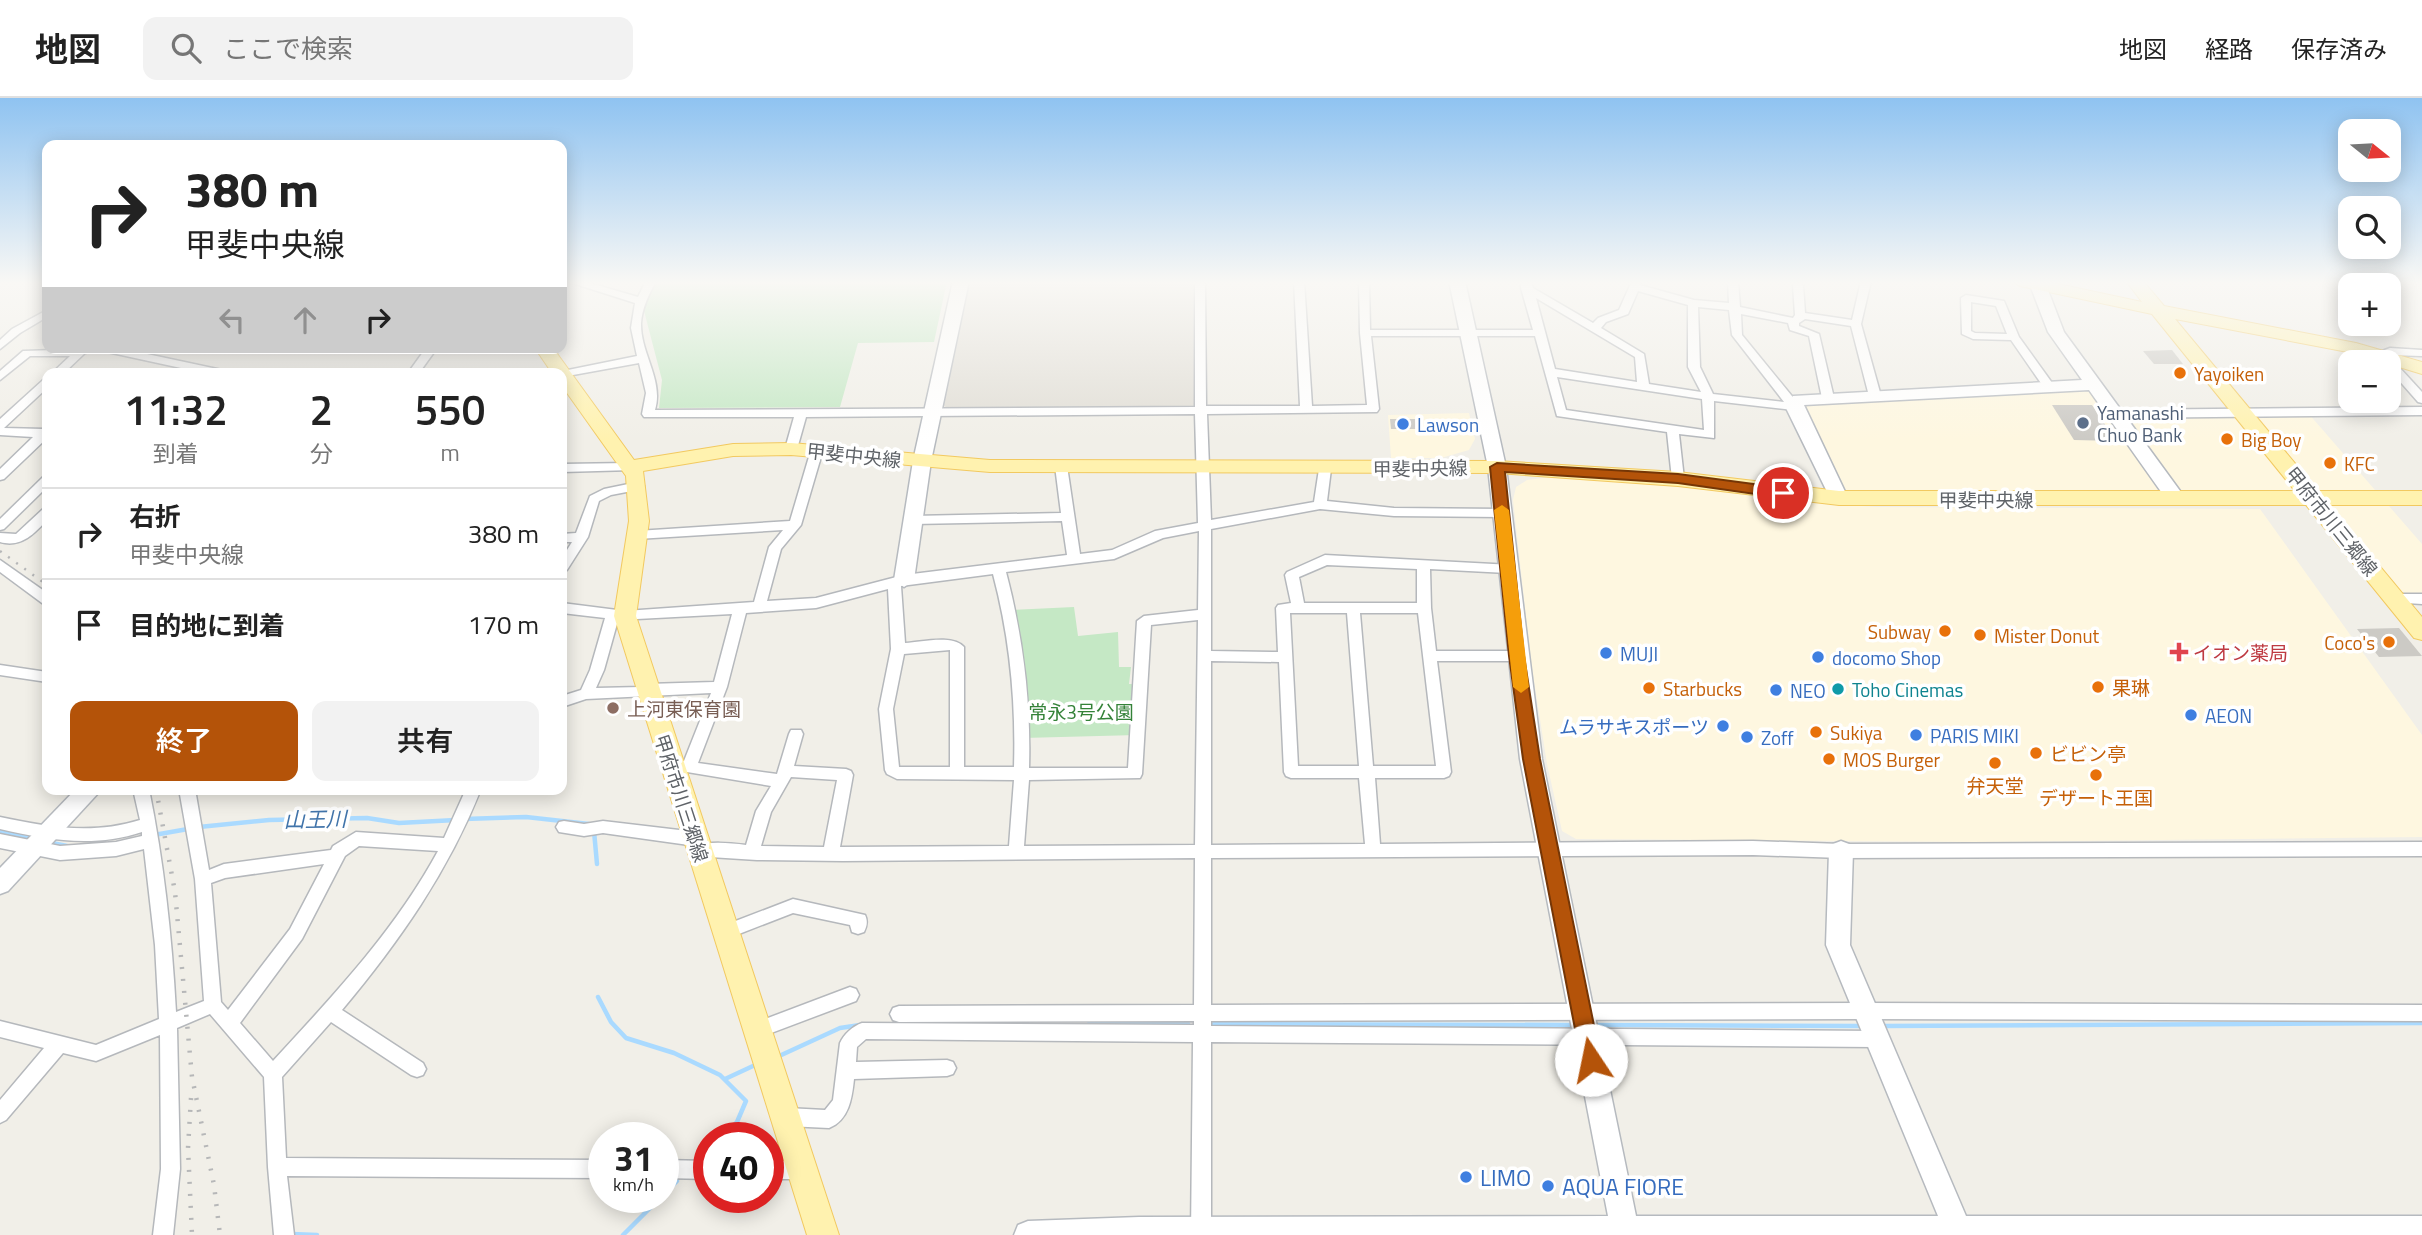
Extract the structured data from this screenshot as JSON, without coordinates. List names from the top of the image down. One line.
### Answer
{"streets":{"main road":["甲斐中央線","甲府市川三郷線"]},"crossings":[["甲斐中央線","甲府市川三郷線"]],"water":["山王川"],"parks":["常永3号公園"],"places":{"other":["Yayoiken","Yamanashi Chuo Bank","Lawson","Big Boy","KFC","Subway","Mister Donut","Coco's","MUJI","docomo Shop","果琳","Starbucks","Toho Cinemas","NEO","上河東保育園","AEON","ムラサキスポーツ","Sukiya","PARIS MIKI","Zoff","ビビン亭","MOS Burger","弁天堂","デザート王国","LIMO","AQUA FIORE"],"health":["イオン薬局"]},"north":"right","page":{"header":"地図","search":"ここで検索","nav":["地図","経路","保存済み"],"map_buttons":["+","−"],"turn":["380 m","甲斐中央線"],"eta":["11:32","到着","2","分","550","m"],"list":[{"name":"右折","note":"甲斐中央線","value":"380 m"},{"name":"目的地に到着","value":"170 m"}],"buttons":["終了","共有"],"speed":"31 km/h","limit":"40"}}
